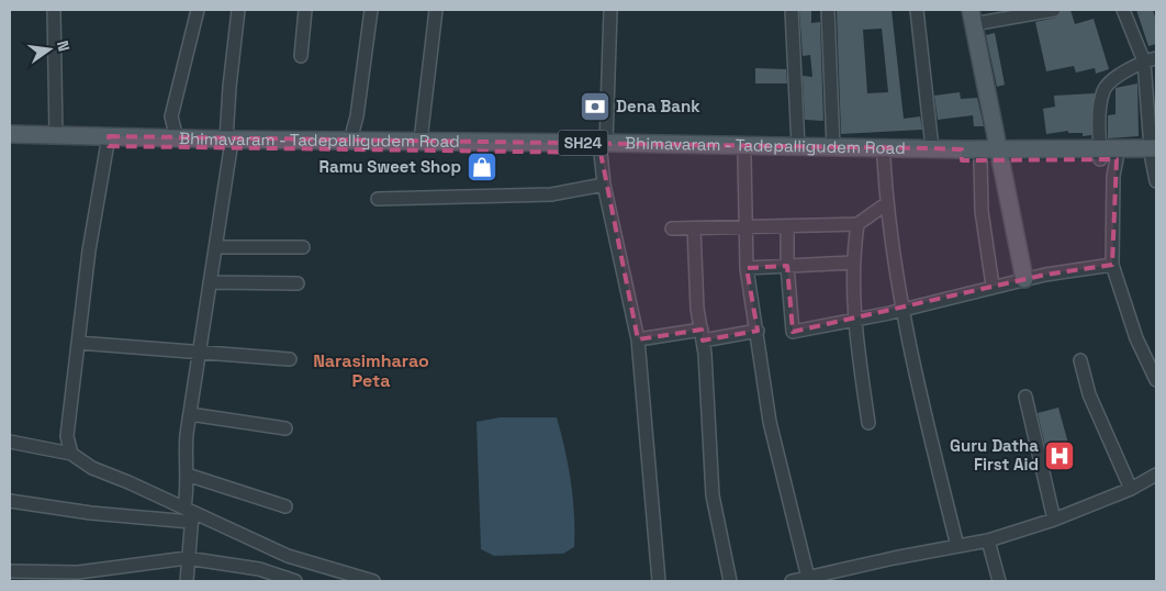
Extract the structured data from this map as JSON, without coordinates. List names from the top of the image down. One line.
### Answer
{"streets":{"main road":["Bhimavaram - Tadepalligudem Road","SH24"]},"crossings":[["Bhimavaram - Tadepalligudem Road","SH24"]],"districts":["Narasimharao Peta"],"places":{"bank":["Dena Bank"],"shop":["Ramu Sweet Shop"],"hospital":["Guru Datha First Aid"]},"north":"right"}
